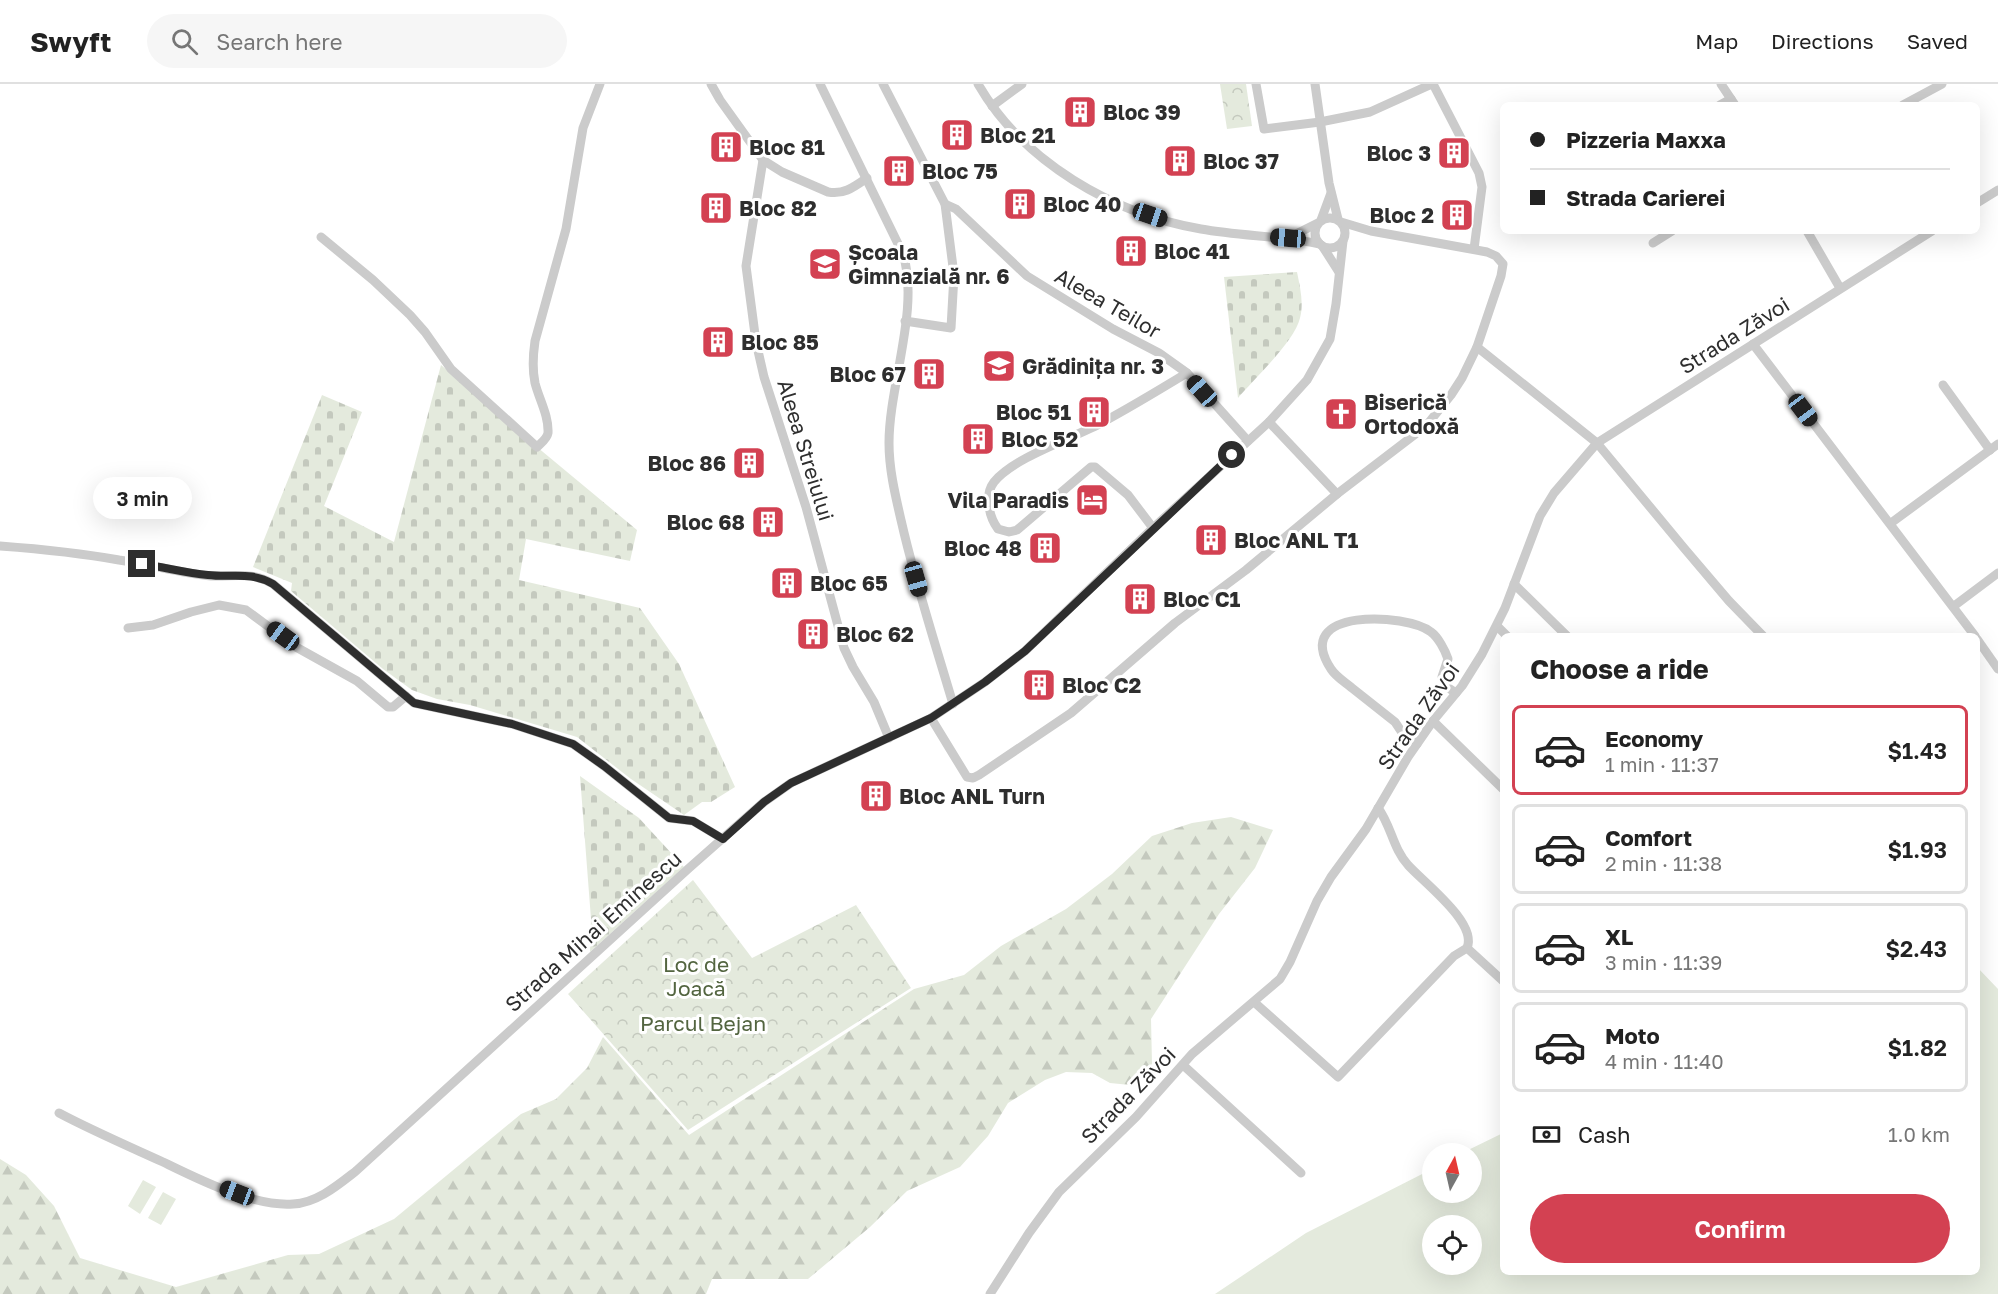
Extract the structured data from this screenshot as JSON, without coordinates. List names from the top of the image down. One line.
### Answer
{"streets":{"street":["Aleea Teilor","Strada Zăvoi","Aleea Streiului","Strada Mihai Eminescu"]},"crossings":[["Aleea Teilor","Strada Mihai Eminescu"],["Aleea Streiului","Strada Mihai Eminescu"]],"parks":["Loc de Joacă","Parcul Bejan"],"places":{"building":["Bloc 39","Bloc 21","Bloc 81","Bloc 3","Bloc 37","Bloc 75","Bloc 40","Bloc 82","Bloc 2","Bloc 41","Bloc 85","Bloc 67","Bloc 51","Bloc 52","Bloc 86","Bloc 68","Bloc ANL T1","Bloc 48","Bloc 65","Bloc C1","Bloc 62","Bloc C2","Bloc ANL Turn"],"school or university":["Școala Gimnazială nr. 6","Grădinița nr. 3"],"church":["Biserică Ortodoxă"],"hotel":["Vila Paradis"]},"north":"top","page":{"header":"Swyft","search":"Search here","nav":["Map","Directions","Saved"],"banner":["Pizzeria Maxxa","Strada Carierei"],"bubble":"3 min","heading":"Choose a ride","list":[{"name":"Economy","note":"1 min · 11:37","value":"$1.43"},{"name":"Comfort","note":"2 min · 11:38","value":"$1.93"},{"name":"XL","note":"3 min · 11:39","value":"$2.43"},{"name":"Moto","note":"4 min · 11:40","value":"$1.82"}],"pay":["Cash","1.0 km"],"buttons":"Confirm"}}
